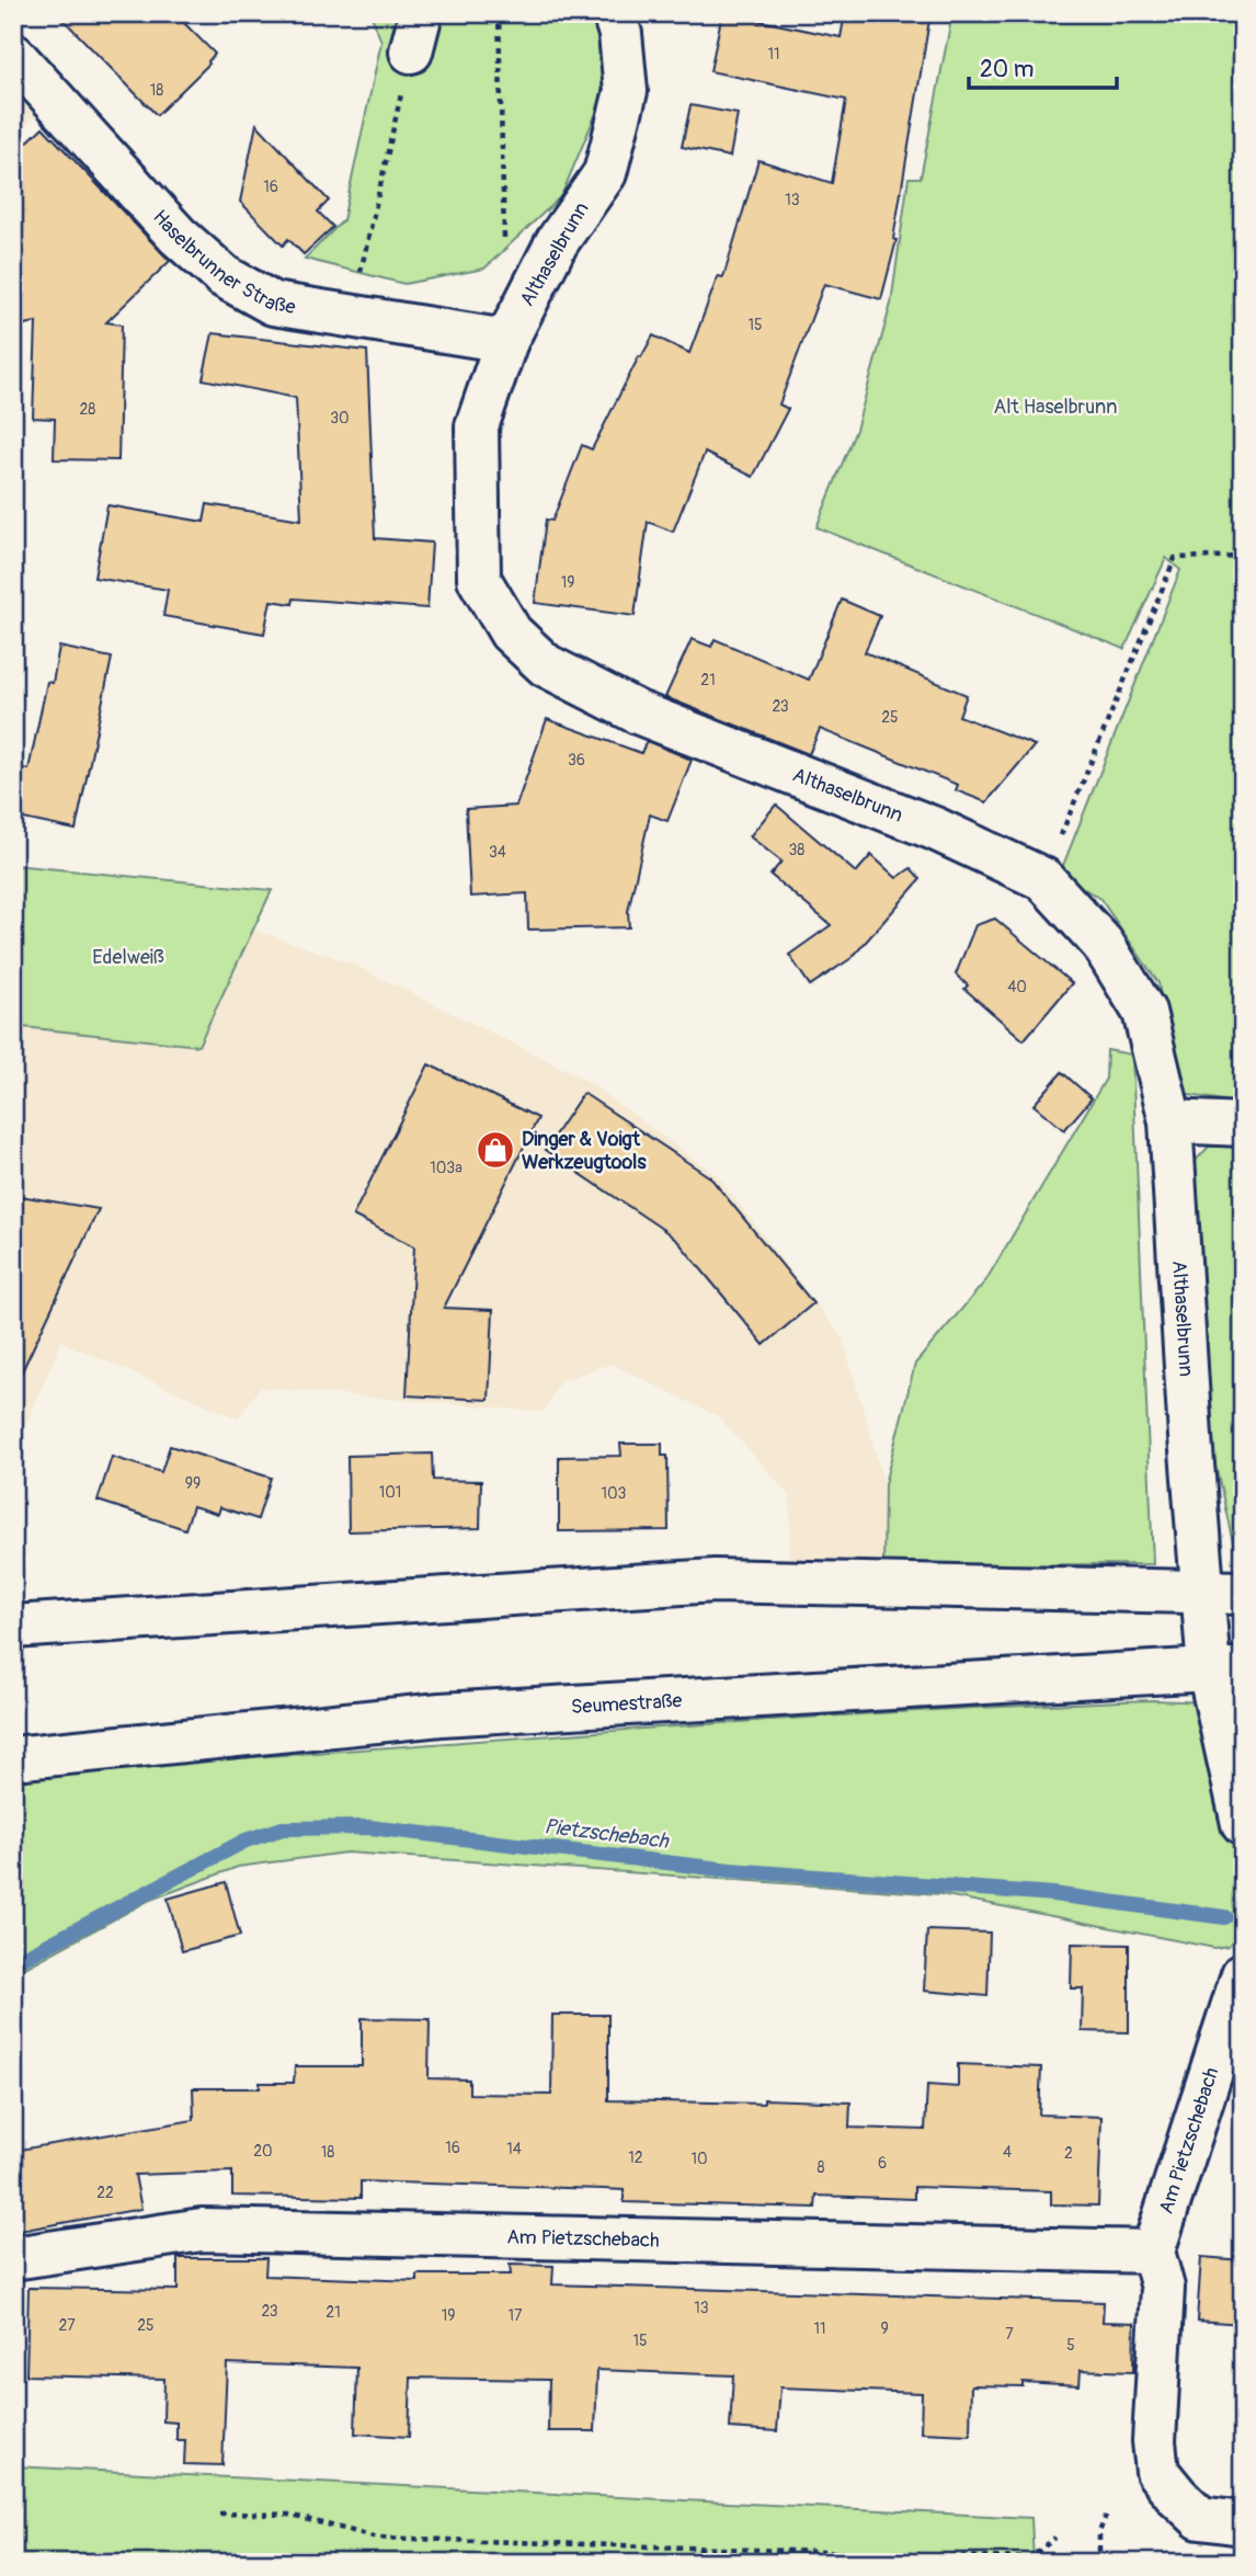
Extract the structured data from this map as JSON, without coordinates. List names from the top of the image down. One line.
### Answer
{"streets":{"street":["Althaselbrunn","Haselbrunner Straße","Seumestraße","Am Pietzschebach"]},"crossings":[["Althaselbrunn","Haselbrunner Straße"],["Althaselbrunn","Seumestraße"]],"water":["Pietzschebach"],"parks":["Alt Haselbrunn","Edelweiß"],"places":{"shop":["Dinger & Voigt Werkzeugtools"]},"house_numbers":["11","18","16","13","15","28","30","19","21","23","25","36","38","34","40","103a","99","101","103","16","14","20","18","4","2","12","10","6","8","22","13","23","21","19","17","27","25","11","9","7","15","5"],"scale_bar":"20 m"}
